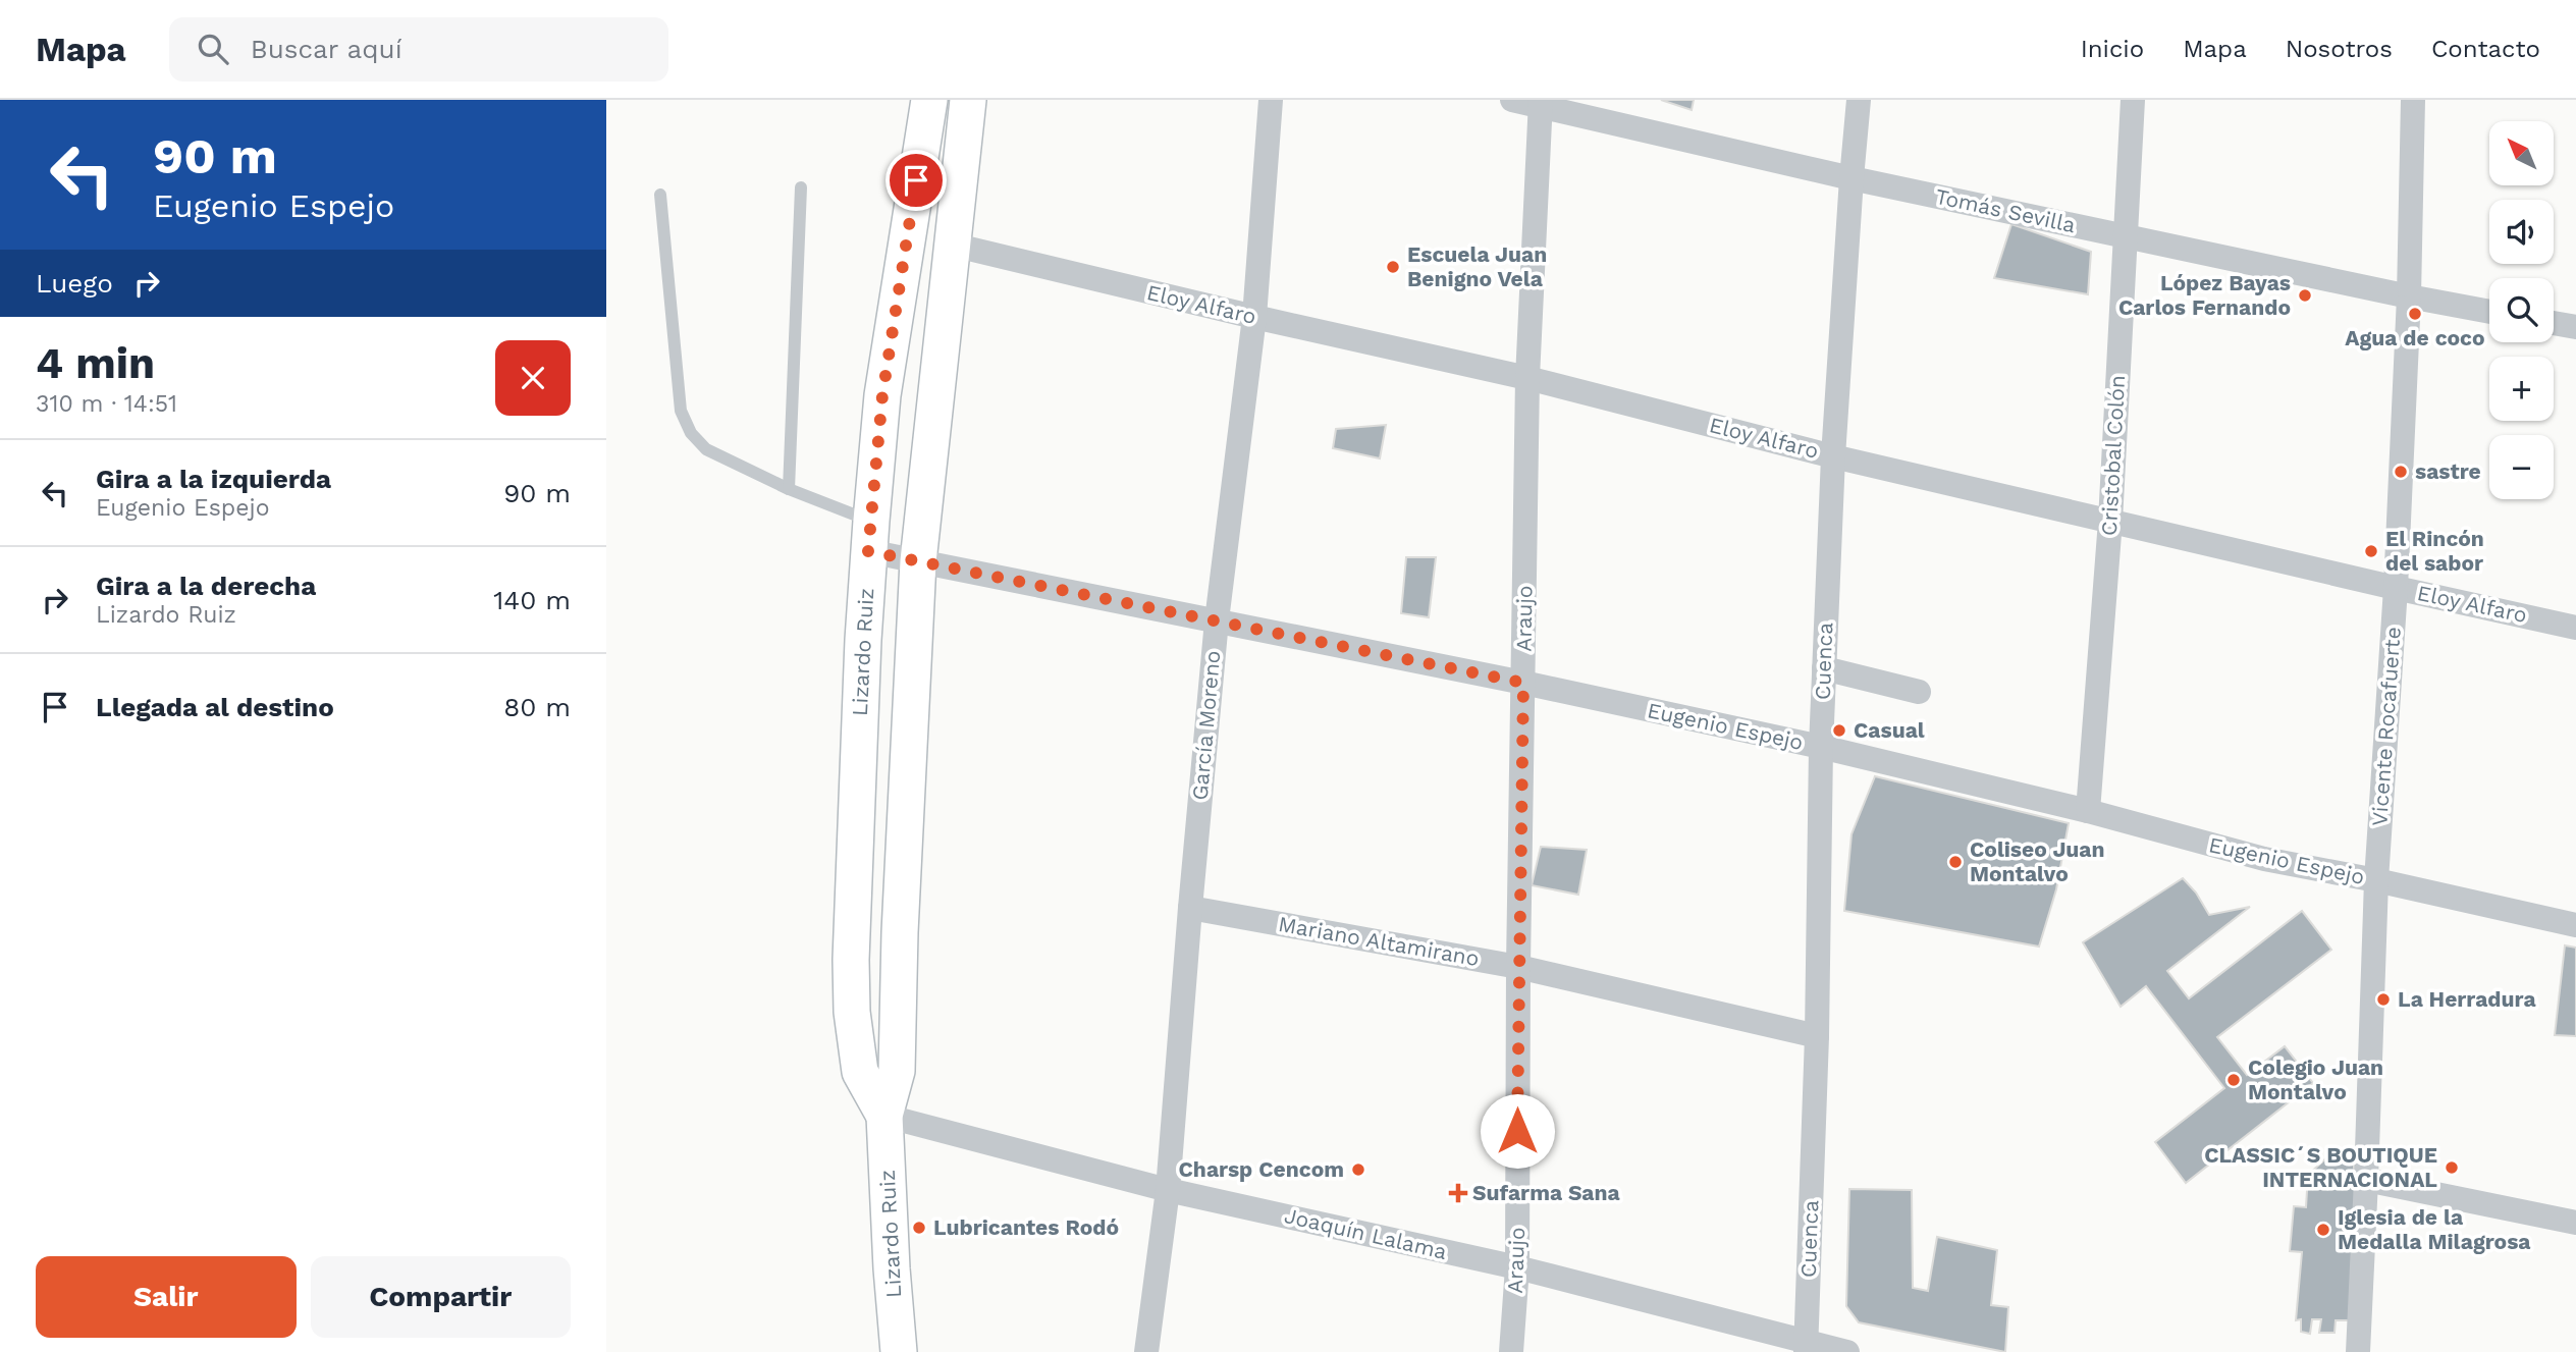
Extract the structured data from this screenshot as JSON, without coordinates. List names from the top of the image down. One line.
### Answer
{"streets":{"main road":["Lizardo Ruiz"],"street":["Tomás Sevilla","Eloy Alfaro","Cristobal Colón","Araujo","Cuenca","García Moreno","Eugenio Espejo","Vicente Rocafuerte","Mariano Altamirano","Joaquín Lalama"]},"crossings":[["Tomás Sevilla","Cristobal Colón"],["Tomás Sevilla","Araujo"],["Tomás Sevilla","Cuenca"],["Tomás Sevilla","Vicente Rocafuerte"],["Eloy Alfaro","Cristobal Colón"],["Eloy Alfaro","Araujo"],["Eloy Alfaro","Lizardo Ruiz"],["Eloy Alfaro","Cuenca"],["Eloy Alfaro","García Moreno"],["Eloy Alfaro","Vicente Rocafuerte"],["Cristobal Colón","Eugenio Espejo"],["Araujo","Eugenio Espejo"],["Araujo","Mariano Altamirano"],["Araujo","Joaquín Lalama"],["Lizardo Ruiz","Eugenio Espejo"],["Lizardo Ruiz","Joaquín Lalama"],["Cuenca","Eugenio Espejo"],["Cuenca","Mariano Altamirano"],["Cuenca","Joaquín Lalama"],["García Moreno","Eugenio Espejo"],["García Moreno","Mariano Altamirano"],["García Moreno","Joaquín Lalama"],["Eugenio Espejo","Vicente Rocafuerte"]],"places":{"other":["Escuela Juan Benigno Vela","López Bayas Carlos Fernando","Agua de coco","sastre","El Rincón del sabor","Casual","Coliseo Juan Montalvo","La Herradura","Colegio Juan Montalvo","CLASSIC´S BOUTIQUE INTERNACIONAL","Charsp Cencom","Lubricantes Rodó","Iglesia de la Medalla Milagrosa"],"health":["Sufarma Sana"]},"north":"top left","page":{"header":"Mapa","search":"Buscar aquí","nav":["Inicio","Mapa","Nosotros","Contacto"],"turn":["90 m","Eugenio Espejo"],"map_buttons":["+","−"],"then":"Luego","heading":["4 min","310 m · 14:51"],"list":[{"name":"Gira a la izquierda","note":"Eugenio Espejo","value":"90 m"},{"name":"Gira a la derecha","note":"Lizardo Ruiz","value":"140 m"},{"name":"Llegada al destino","value":"80 m"}],"buttons":["Salir","Compartir"]}}
